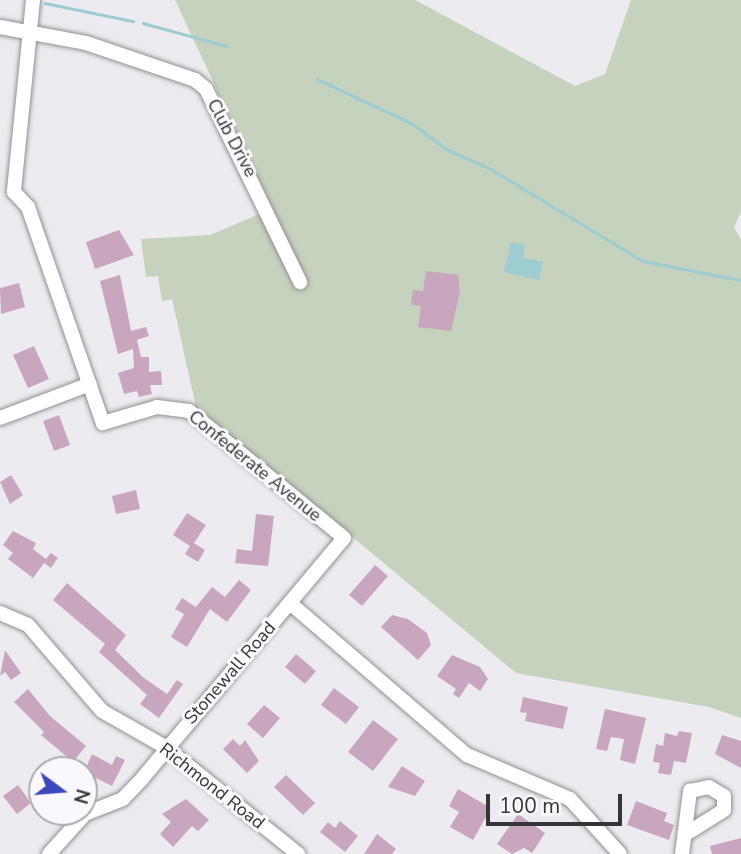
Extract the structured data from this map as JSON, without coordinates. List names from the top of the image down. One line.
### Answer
{"streets":{"street":["Club Drive","Confederate Avenue","Stonewall Road","Richmond Road"]},"crossings":[["Club Drive","Confederate Avenue"],["Confederate Avenue","Stonewall Road"],["Stonewall Road","Richmond Road"]],"scale_bar":"100 m","north":"right"}
